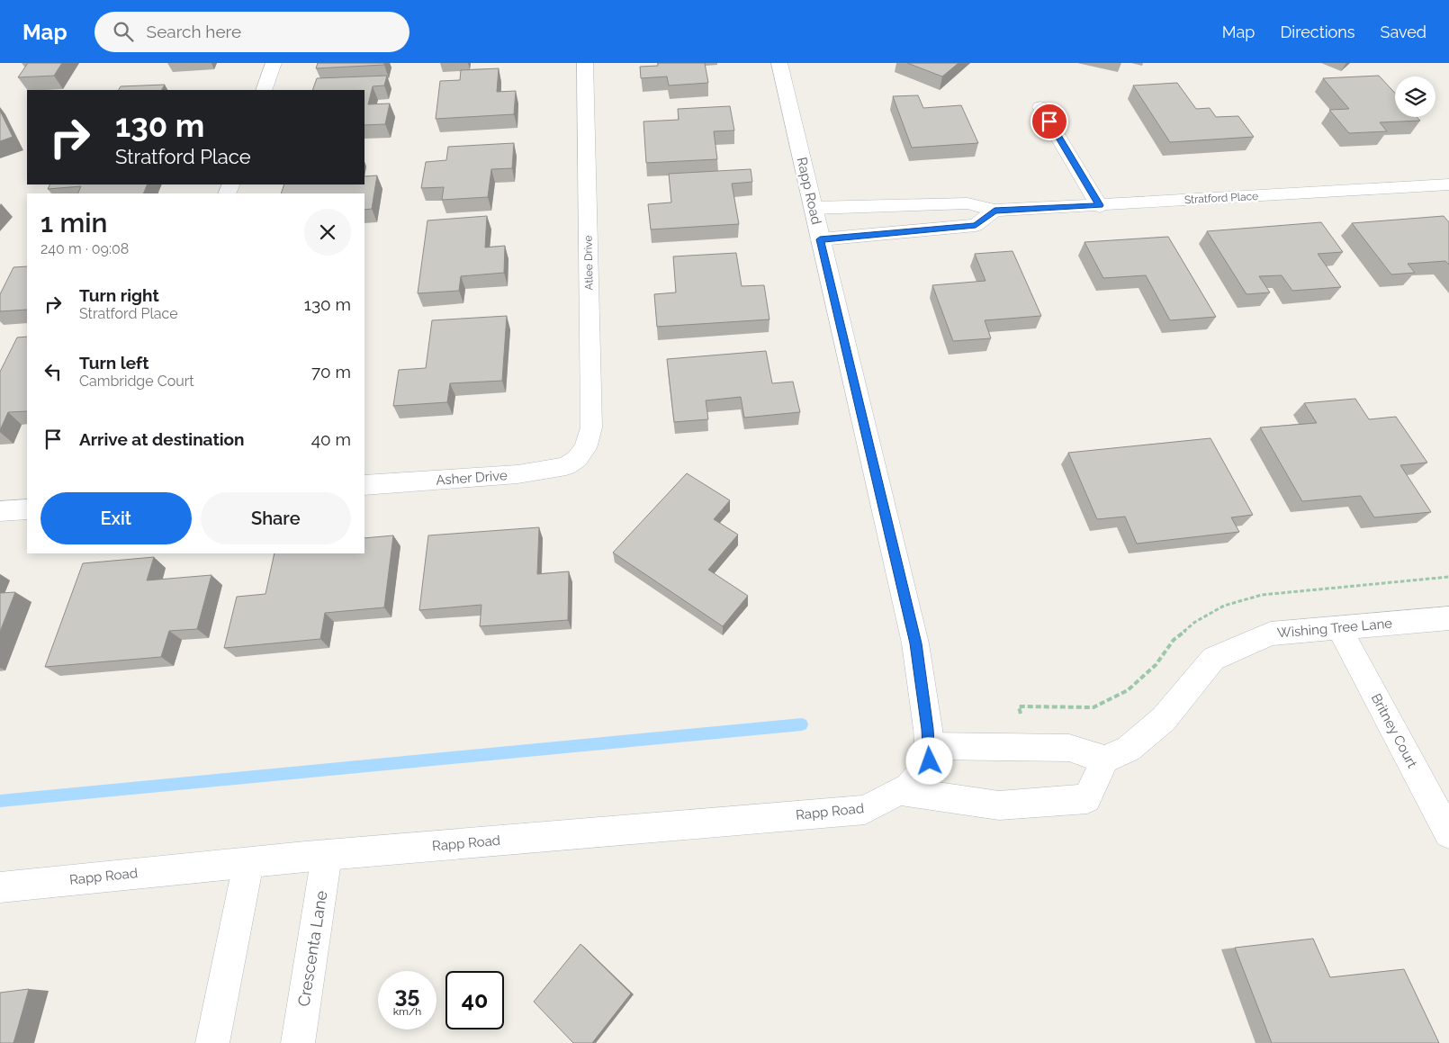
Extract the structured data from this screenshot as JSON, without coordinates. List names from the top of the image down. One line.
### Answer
{"streets":{"street":["Rapp Road","Stratford Place","Atlee Drive","Asher Drive","Wishing Tree Lane","Britney Court","Crescenta Lane"]},"crossings":[["Rapp Road","Stratford Place"],["Rapp Road","Crescenta Lane"],["Atlee Drive","Asher Drive"],["Wishing Tree Lane","Britney Court"]],"page":{"header":"Map","search":"Search here","nav":["Map","Directions","Saved"],"turn":["130 m","Stratford Place"],"heading":["1 min","240 m · 09:08"],"list":[{"name":"Turn right","note":"Stratford Place","value":"130 m"},{"name":"Turn left","note":"Cambridge Court","value":"70 m"},{"name":"Arrive at destination","value":"40 m"}],"buttons":["Exit","Share"],"speed":"35 km/h","limit":"40"}}
